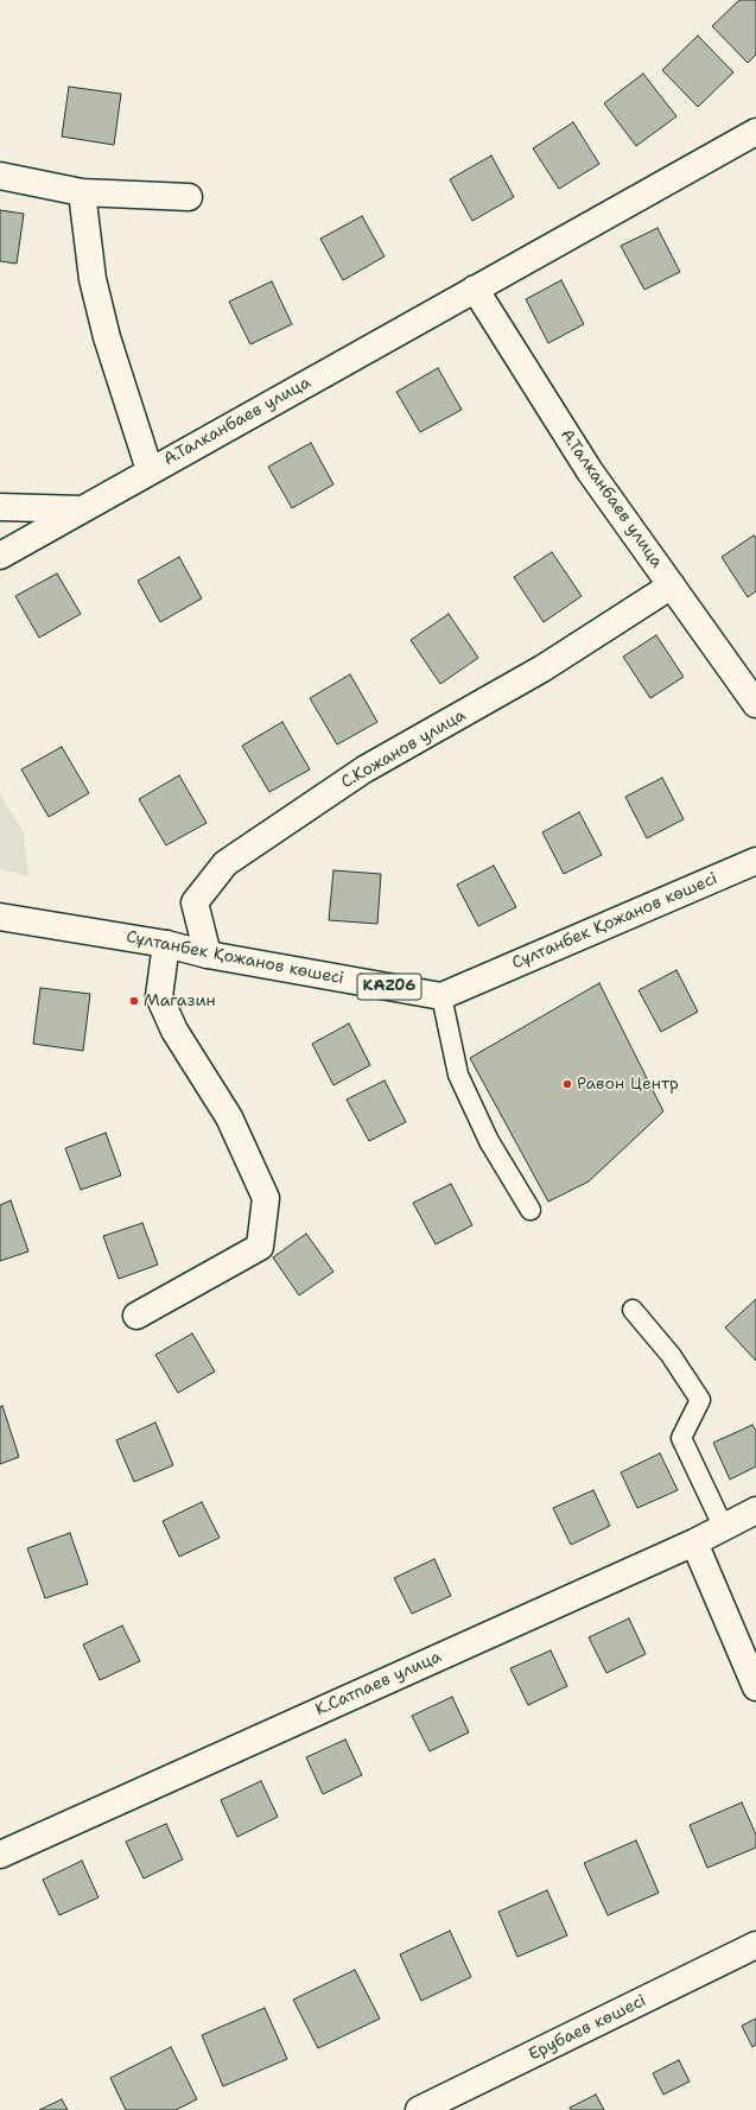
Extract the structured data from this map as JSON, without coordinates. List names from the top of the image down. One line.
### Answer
{"streets":{"street":["А.Талканбаев улица","С.Кожанов улица","Сұлтанбек Қожанов көшесі","KАZ06","К.Сатпаев улица","Ерубаев көшесі"]},"crossings":[["А.Талканбаев улица","С.Кожанов улица"],["С.Кожанов улица","Сұлтанбек Қожанов көшесі"]],"places":["Магазин","Равон Центр"]}
